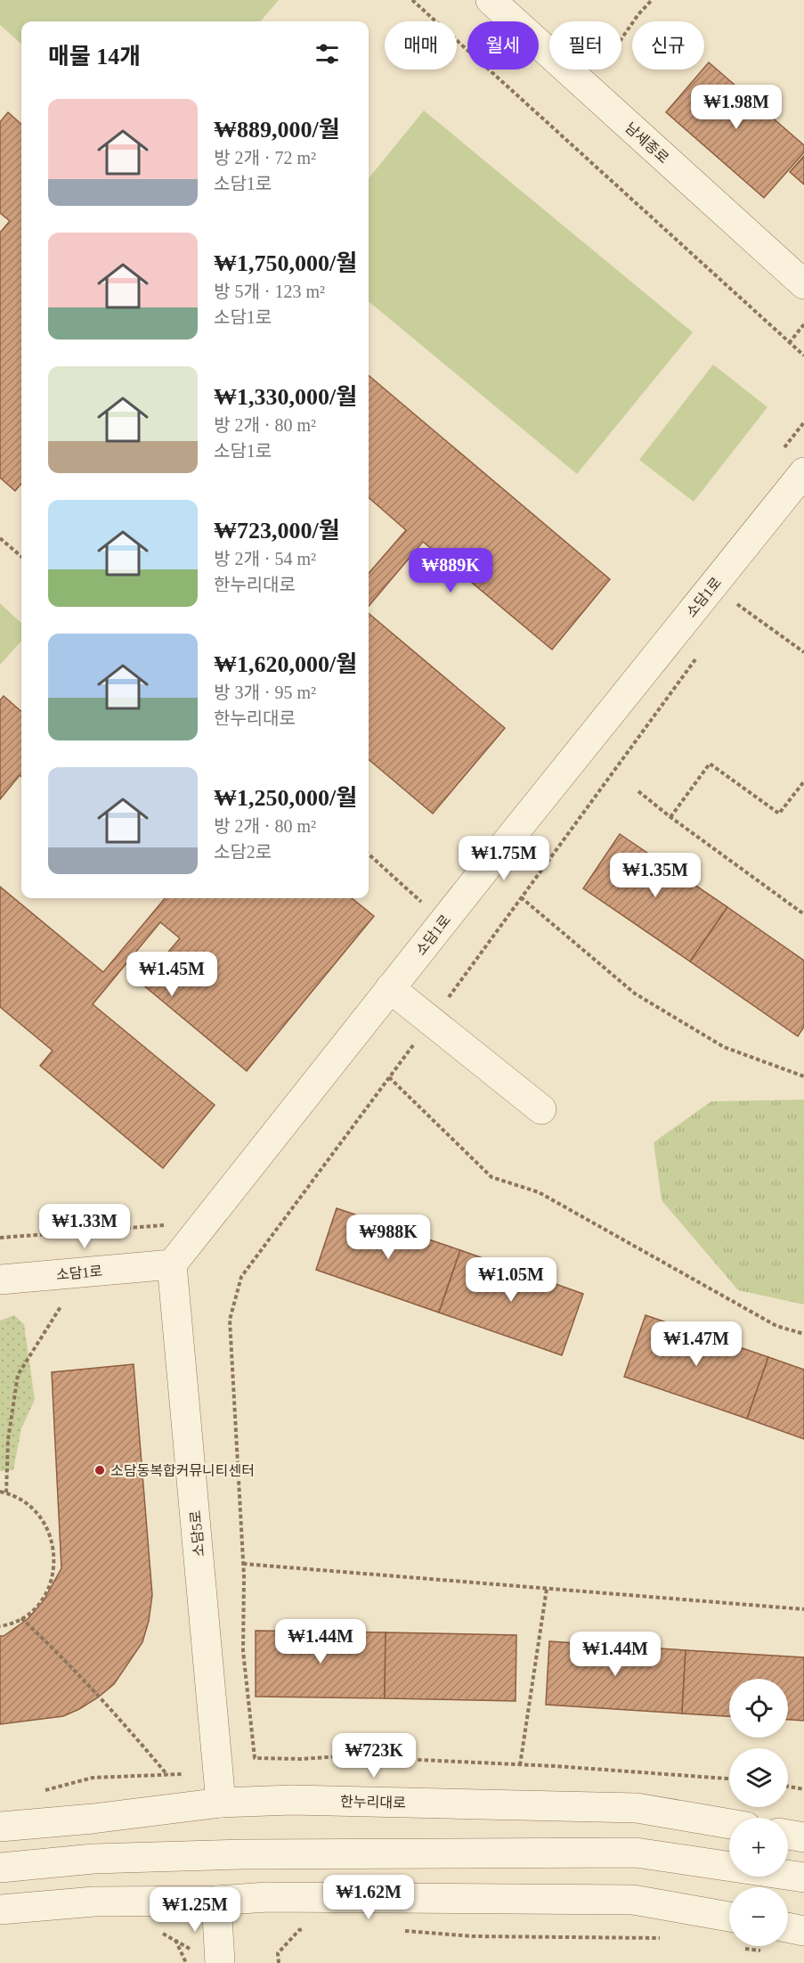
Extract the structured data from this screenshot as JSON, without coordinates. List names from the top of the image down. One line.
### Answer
{"streets":{"street":["남세종로","소담1로","소담5로","한누리대로"]},"crossings":[["소담1로","소담5로"],["소담5로","한누리대로"]],"places":["소담동복합커뮤니티센터"],"page":{"chip":["매매","월세","필터","신규"],"heading":"매물 14개","price":["₩1.98M","₩889K","₩1.75M","₩1.35M","₩1.45M","₩1.33M","₩988K","₩1.05M","₩1.47M","₩1.44M","₩1.44M","₩723K","₩1.62M","₩1.25M"],"list":[{"name":"₩889,000/월","note":"방 2개 · 72 m² · 소담1로"},{"name":"₩1,750,000/월","note":"방 5개 · 123 m² · 소담1로"},{"name":"₩1,330,000/월","note":"방 2개 · 80 m² · 소담1로"},{"name":"₩723,000/월","note":"방 2개 · 54 m² · 한누리대로"},{"name":"₩1,620,000/월","note":"방 3개 · 95 m² · 한누리대로"},{"name":"₩1,250,000/월","note":"방 2개 · 80 m² · 소담2로"}],"map_buttons":["+","−"]}}
